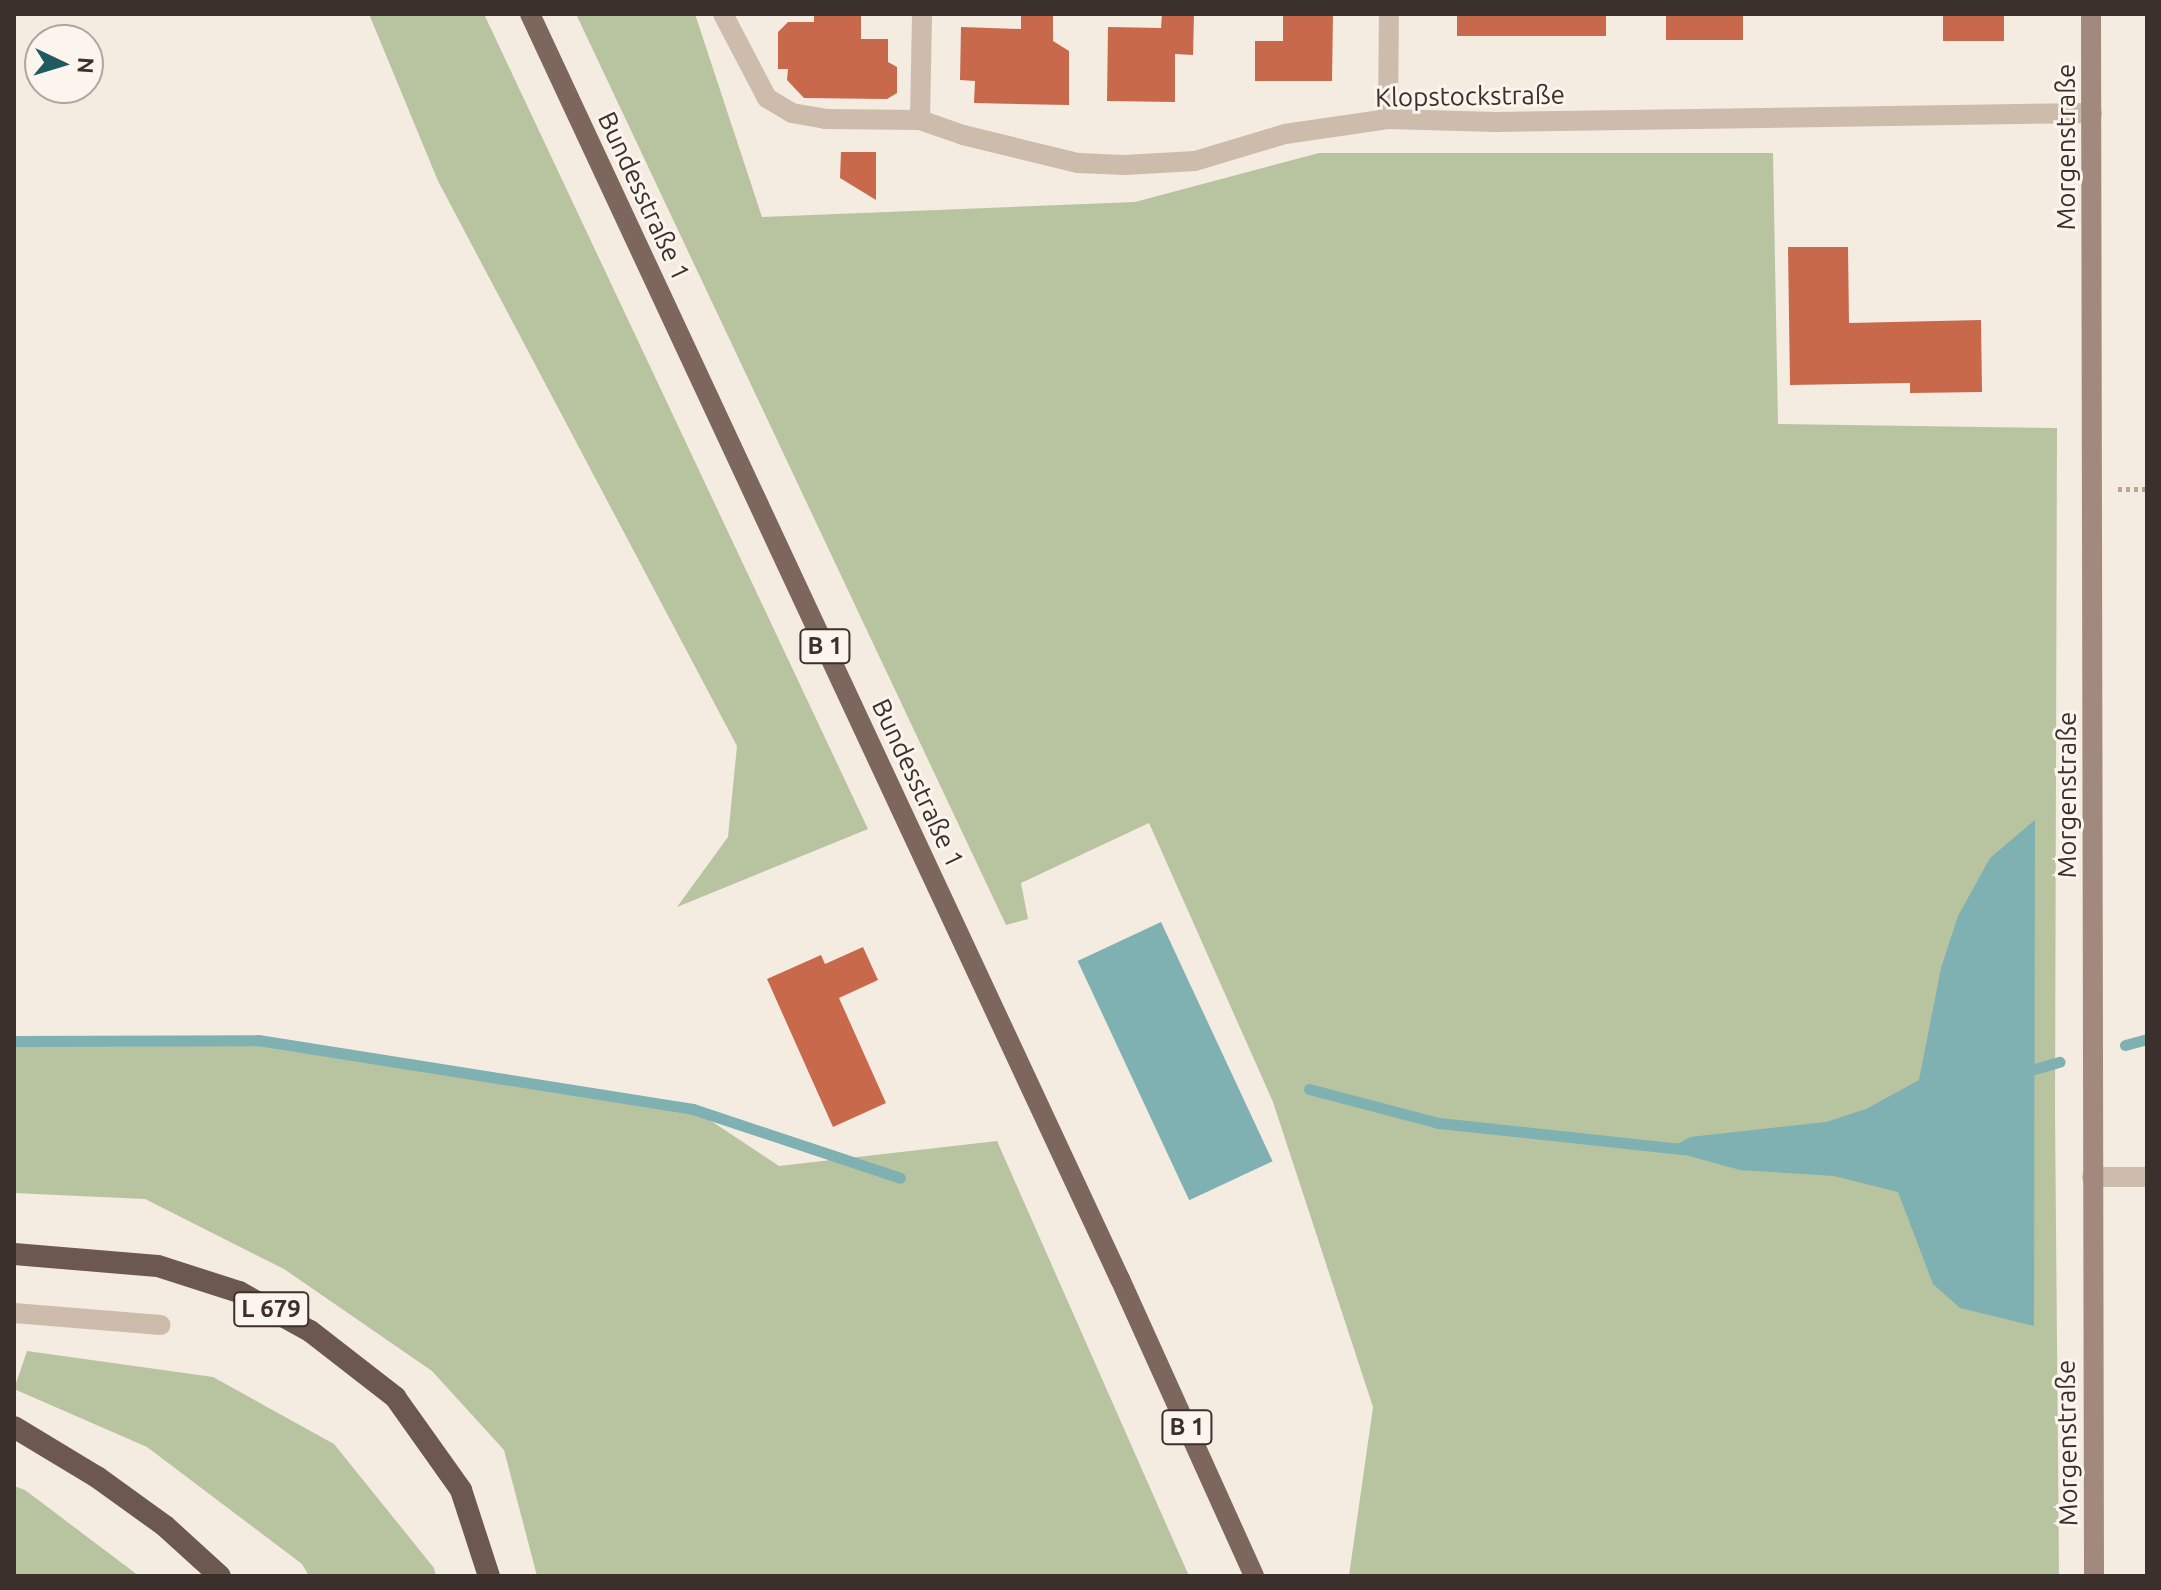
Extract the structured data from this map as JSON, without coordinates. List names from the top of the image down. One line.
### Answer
{"streets":{"highway":["L 679"],"main road":["Morgenstraße","Bundesstraße 1","B 1"],"street":["Klopstockstraße"]},"crossings":[["Klopstockstraße","Morgenstraße"]],"north":"right"}
